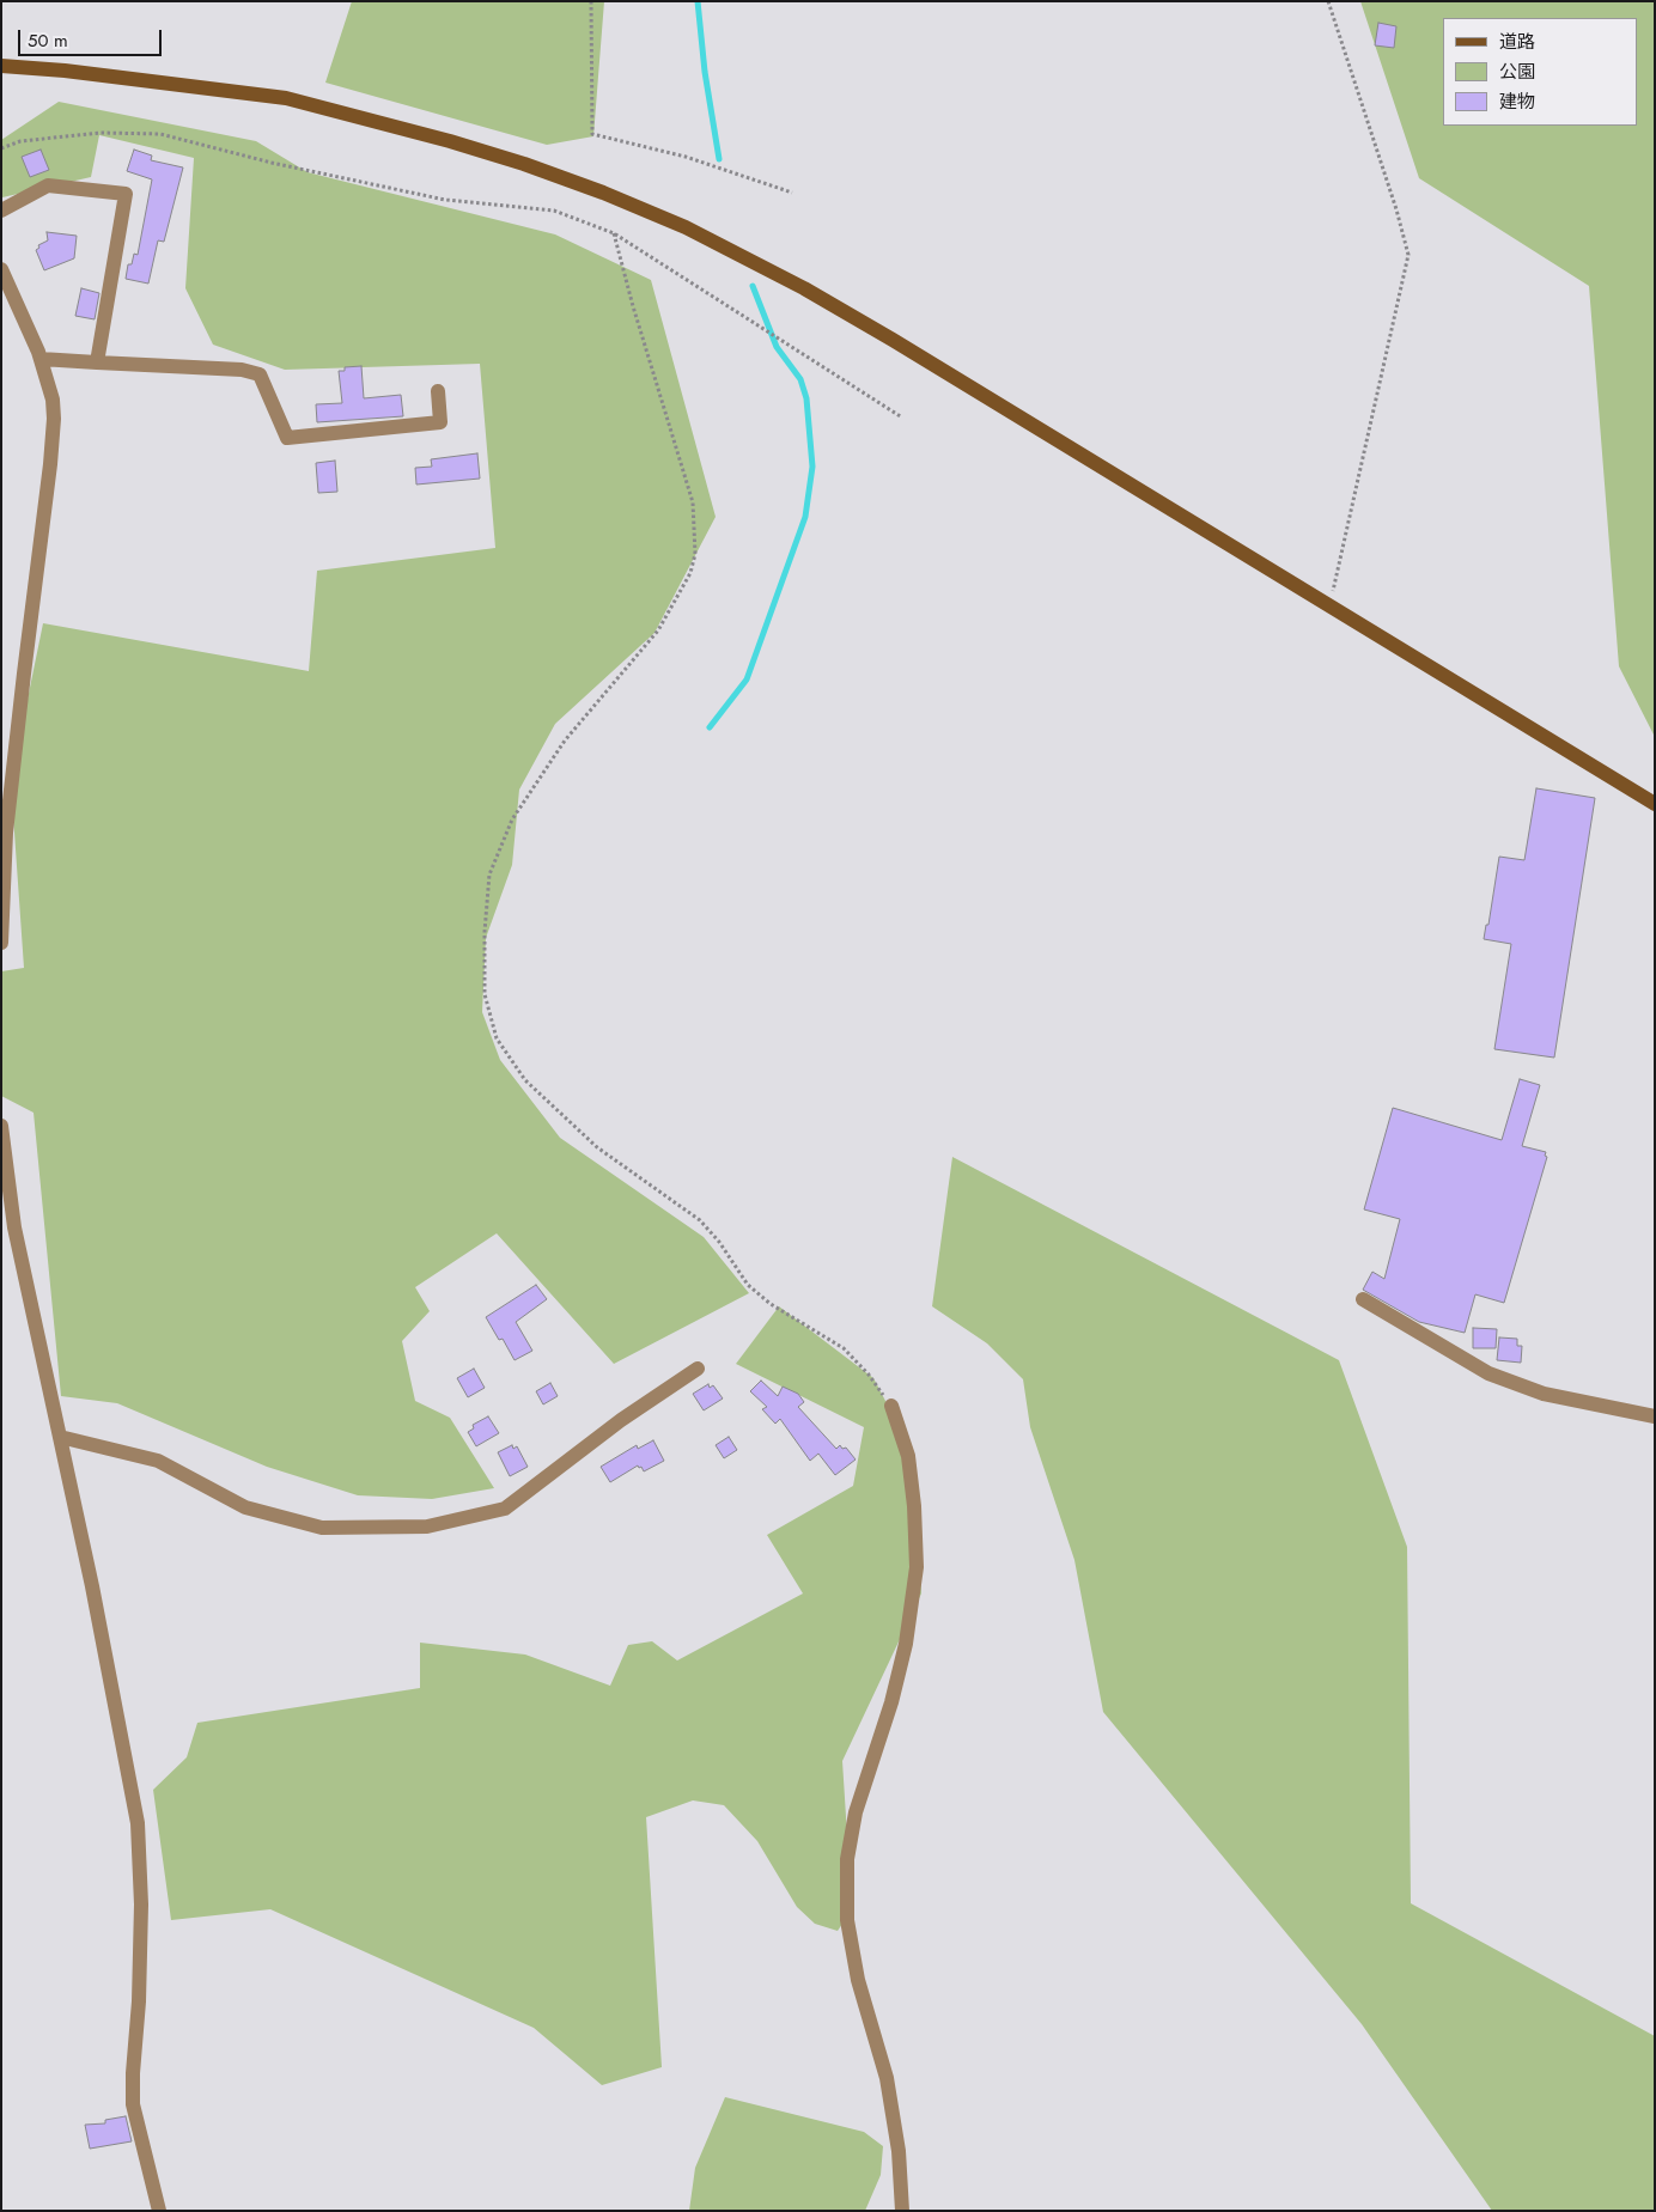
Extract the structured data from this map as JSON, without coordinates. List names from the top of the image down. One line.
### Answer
{"legend":["道路","公園","建物"],"scale_bar":"50 m"}
